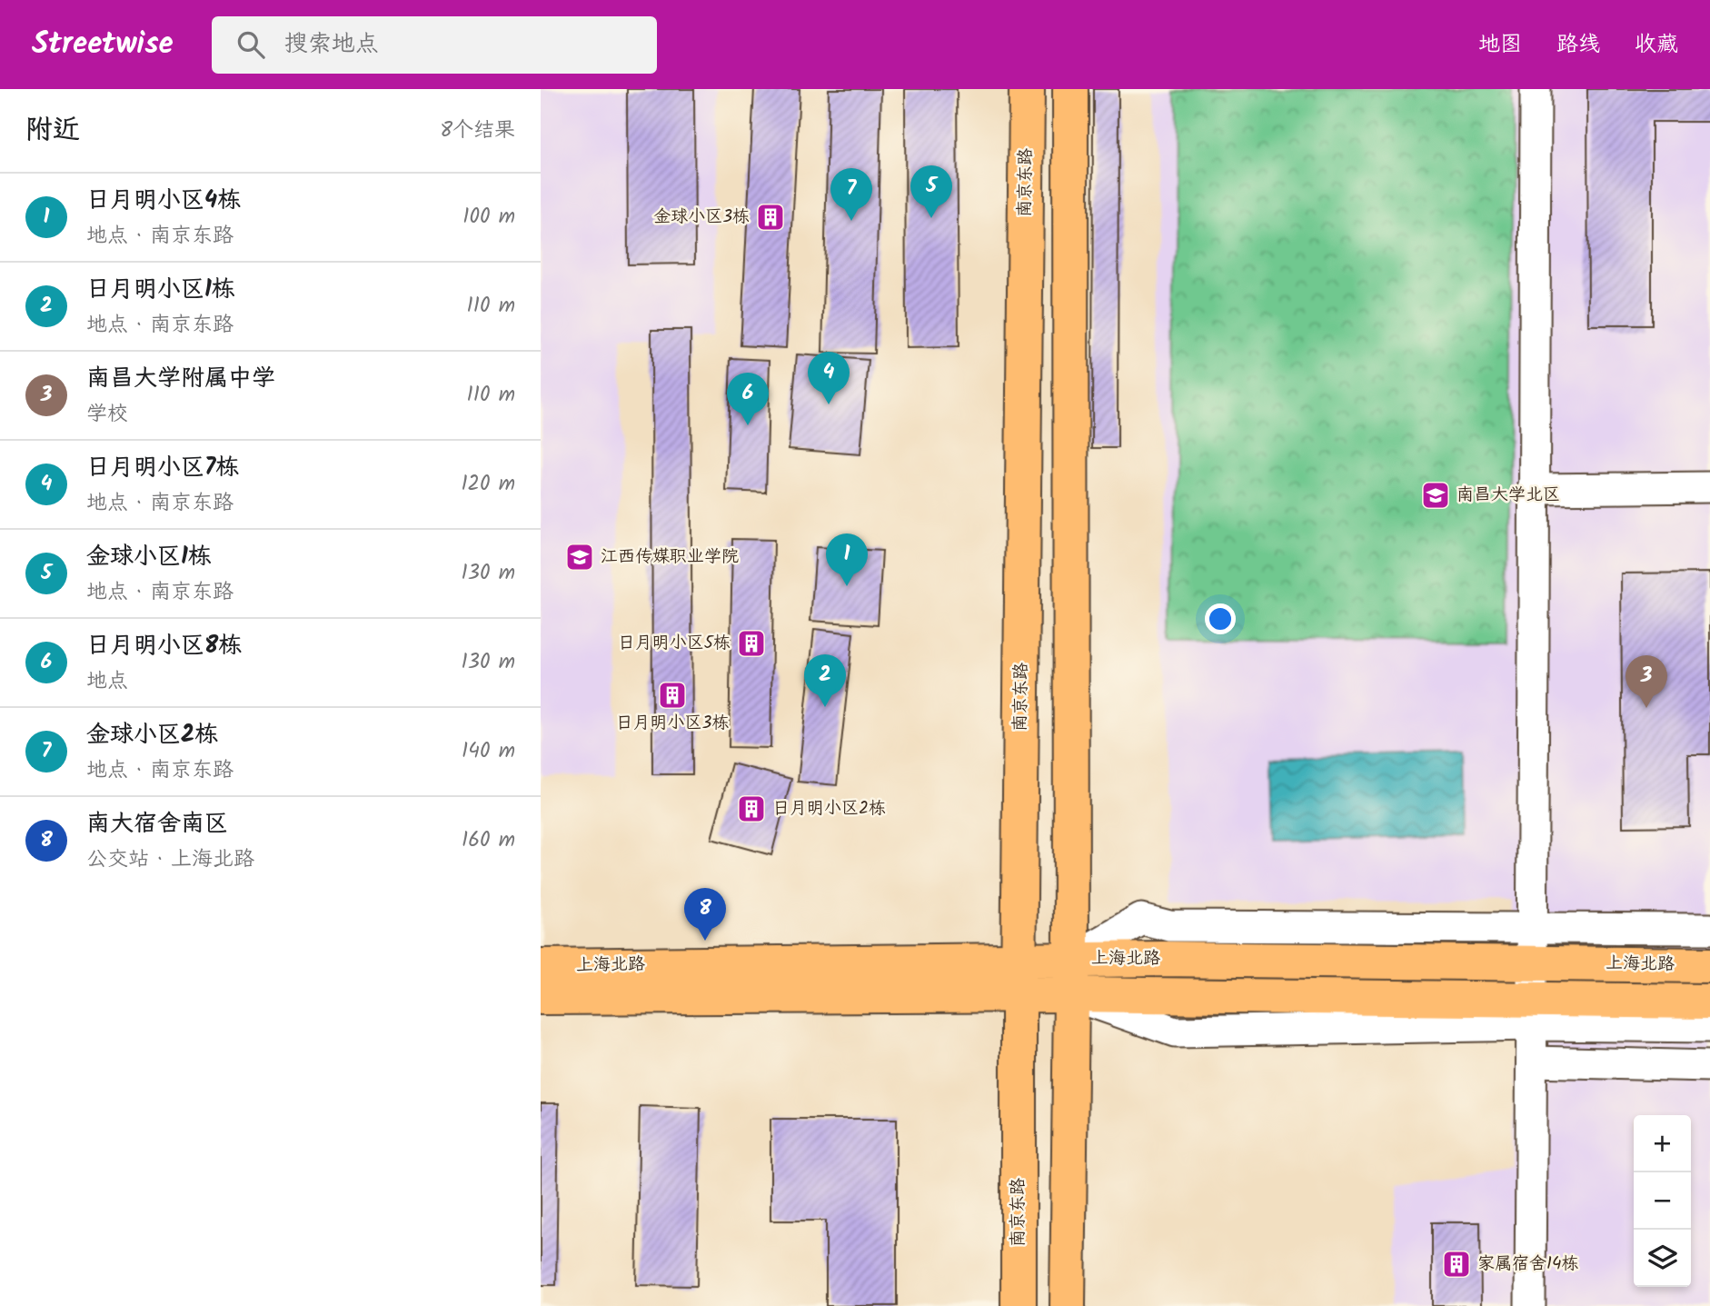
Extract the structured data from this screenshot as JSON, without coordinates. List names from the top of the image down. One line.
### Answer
{"streets":{"main road":["南京东路","上海北路"]},"crossings":[["南京东路","上海北路"]],"places":{"building":["金球小区3栋","日月明小区5栋","日月明小区3栋","日月明小区2栋","家属宿舍14栋"],"school or university":["南昌大学北区","江西传媒职业学院"]},"page":{"header":"Streetwise","search":"搜索地点","nav":["地图","路线","收藏"],"heading":["附近","8个结果"],"pins":["5","7","4","6","1","2","3","8"],"list":[{"mark":"1","name":"日月明小区4栋","note":"地点 · 南京东路","value":"100 m"},{"mark":"2","name":"日月明小区1栋","note":"地点 · 南京东路","value":"110 m"},{"mark":"3","name":"南昌大学附属中学","note":"学校","value":"110 m"},{"mark":"4","name":"日月明小区7栋","note":"地点 · 南京东路","value":"120 m"},{"mark":"5","name":"金球小区1栋","note":"地点 · 南京东路","value":"130 m"},{"mark":"6","name":"日月明小区8栋","note":"地点","value":"130 m"},{"mark":"7","name":"金球小区2栋","note":"地点 · 南京东路","value":"140 m"},{"mark":"8","name":"南大宿舍南区","note":"公交站 · 上海北路","value":"160 m"}],"map_buttons":["+","−"]}}
